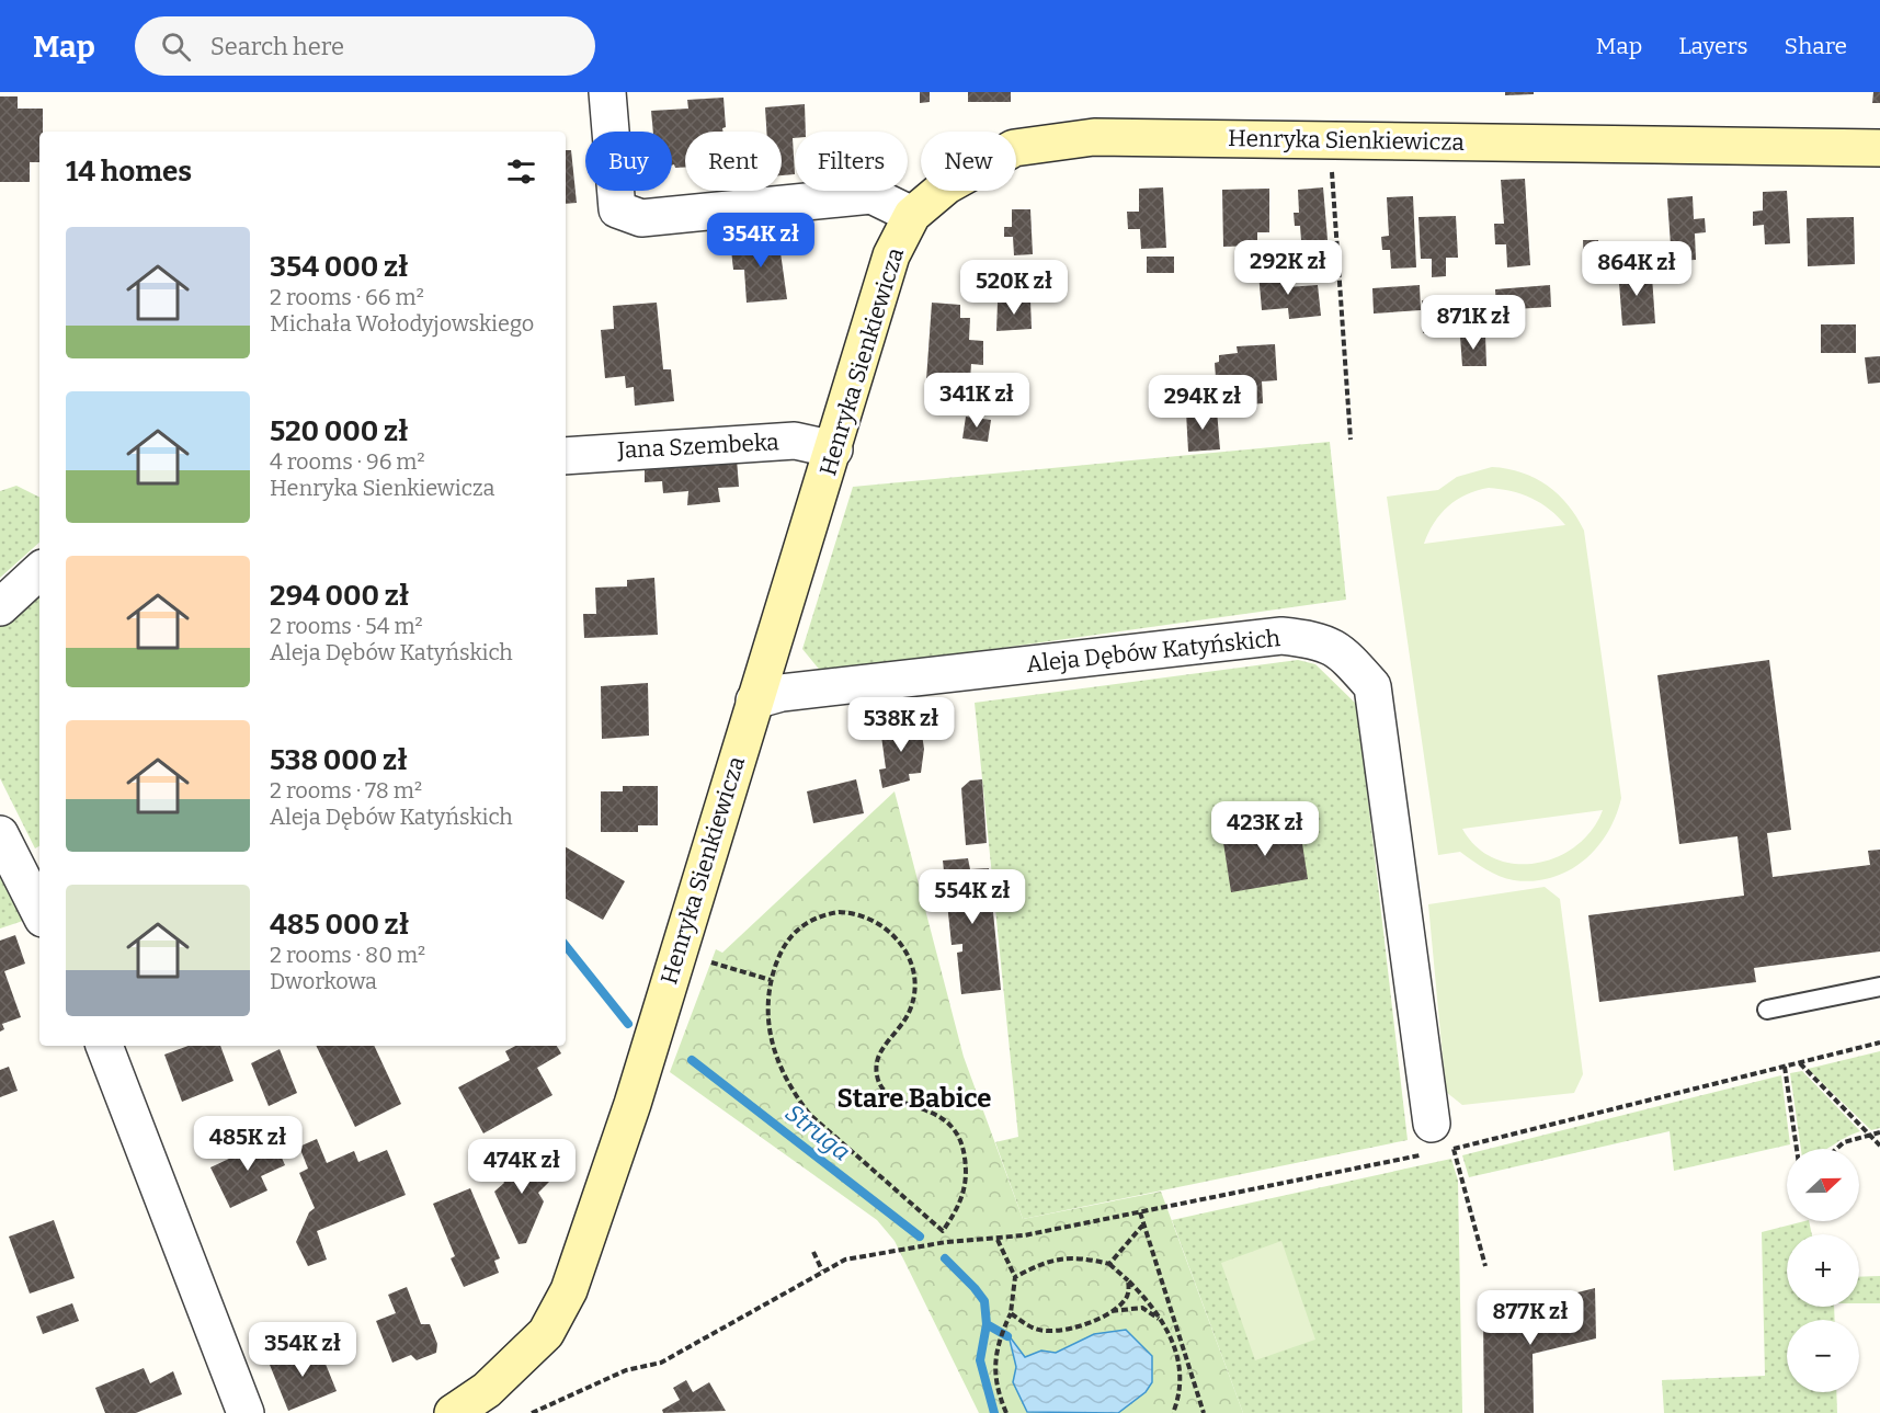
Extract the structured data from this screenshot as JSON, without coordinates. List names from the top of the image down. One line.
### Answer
{"streets":{"street":["Henryka Sienkiewicza","Jana Szembeka","Aleja Dębów Katyńskich"]},"crossings":[["Henryka Sienkiewicza","Jana Szembeka"],["Henryka Sienkiewicza","Aleja Dębów Katyńskich"]],"districts":["Stare Babice"],"water":["Struga"],"north":"right","page":{"header":"Map","search":"Search here","nav":["Map","Layers","Share"],"chip":["Buy","Rent","Filters","New"],"heading":"14 homes","list":[{"name":"354 000 zł","note":"2 rooms · 66 m² · Michała Wołodyjowskiego"},{"name":"520 000 zł","note":"4 rooms · 96 m² · Henryka Sienkiewicza"},{"name":"294 000 zł","note":"2 rooms · 54 m² · Aleja Dębów Katyńskich"},{"name":"538 000 zł","note":"2 rooms · 78 m² · Aleja Dębów Katyńskich"},{"name":"485 000 zł","note":"2 rooms · 80 m² · Dworkowa"}],"price":["354K zł","292K zł","864K zł","520K zł","871K zł","341K zł","294K zł","538K zł","423K zł","554K zł","485K zł","474K zł","877K zł","354K zł"],"map_buttons":["+","−"]}}
